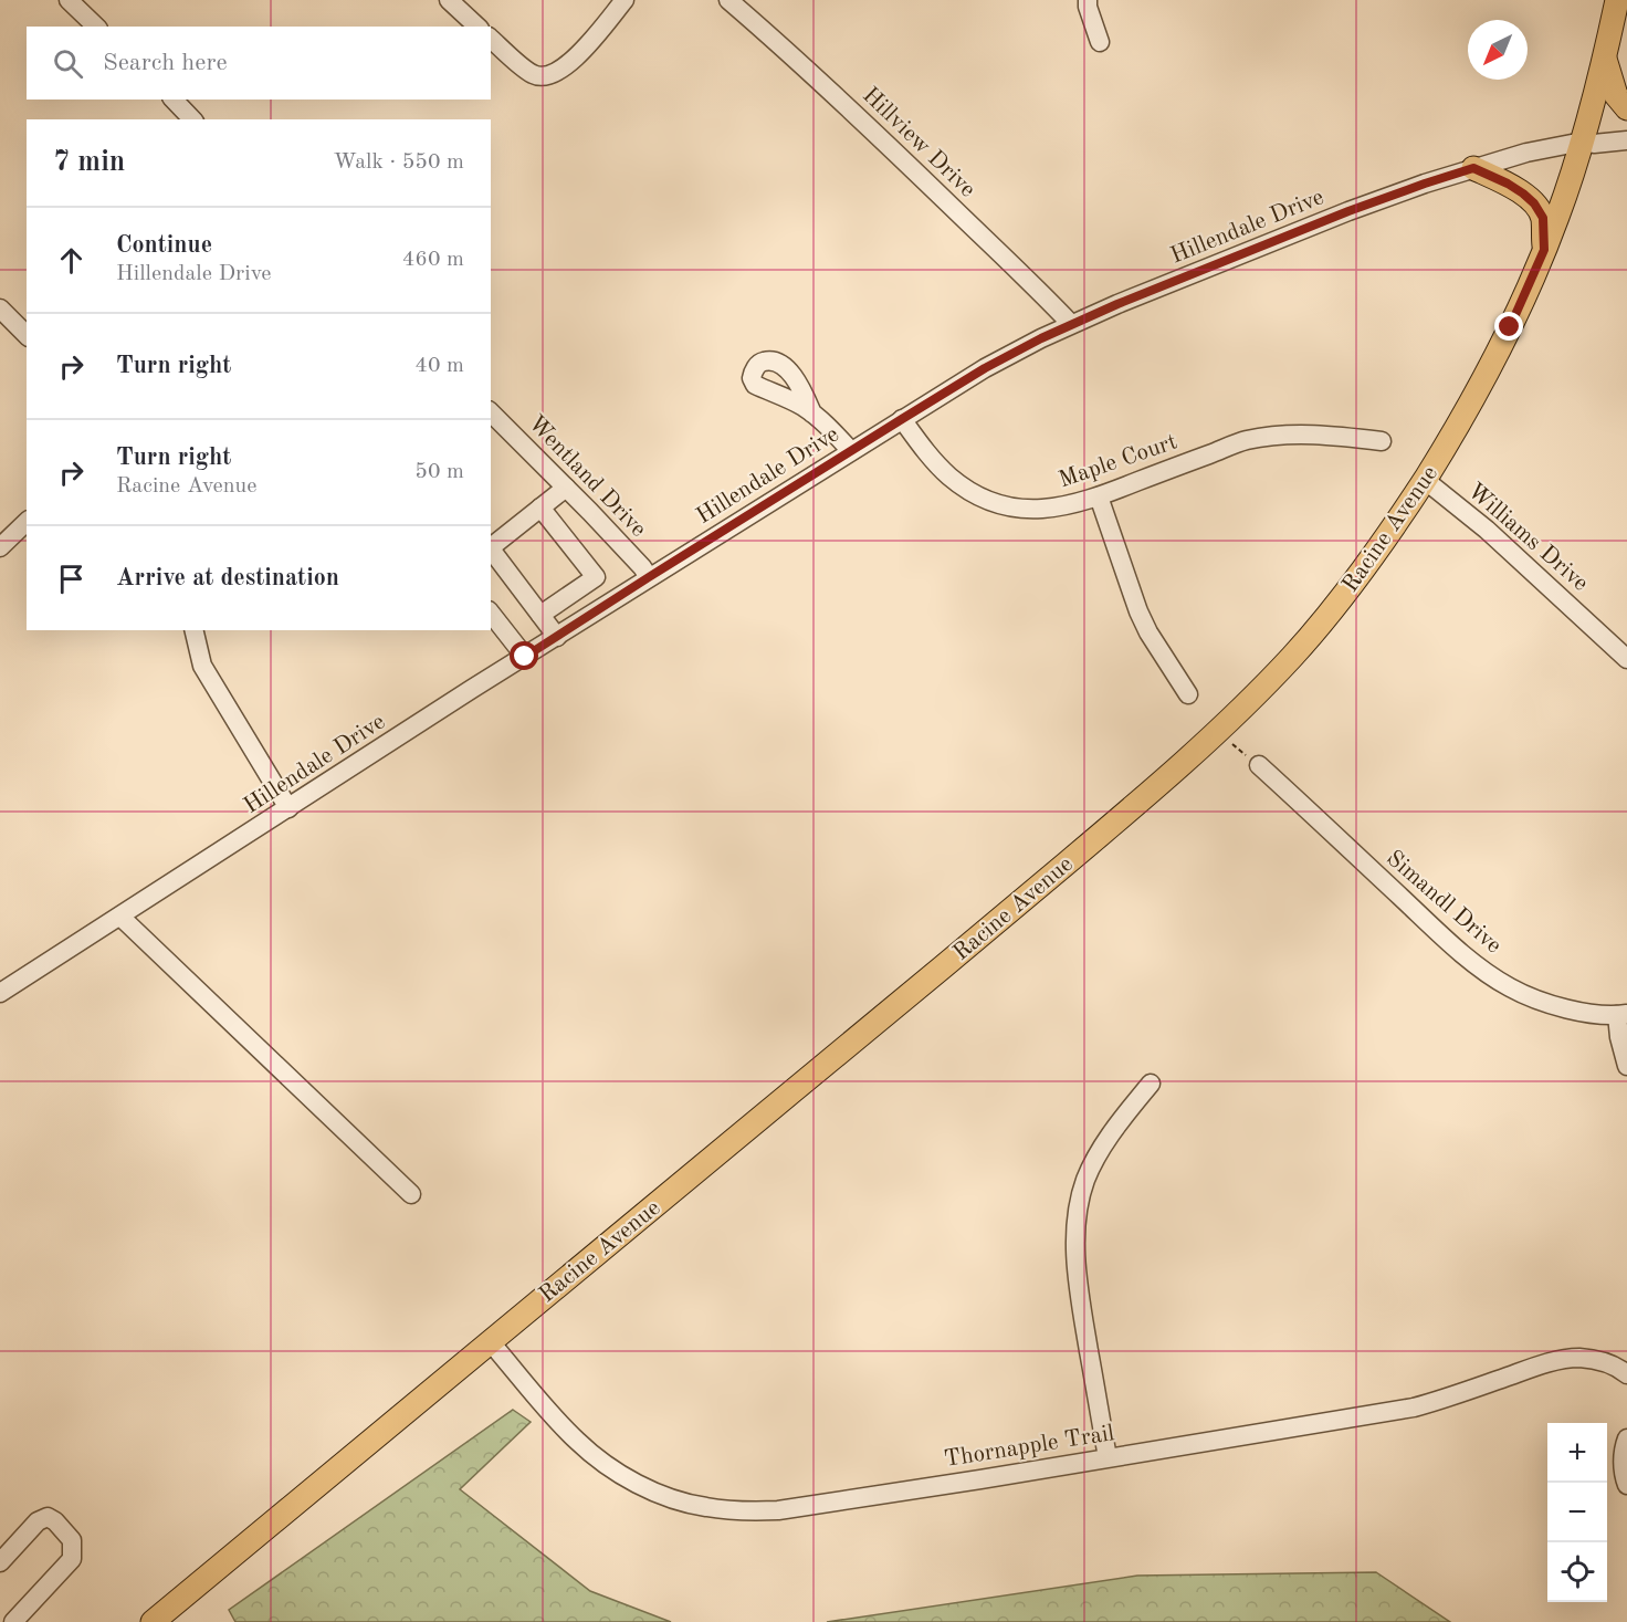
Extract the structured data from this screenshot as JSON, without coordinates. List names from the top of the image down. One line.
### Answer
{"streets":{"main road":["Racine Avenue"],"street":["Hillview Drive","Hillendale Drive","Maple Court","Wentland Drive","Williams Drive","Simandl Drive","Thornapple Trail"]},"crossings":[["Hillview Drive","Hillendale Drive"],["Hillendale Drive","Maple Court"],["Hillendale Drive","Wentland Drive"],["Hillendale Drive","Racine Avenue"],["Racine Avenue","Williams Drive"],["Racine Avenue","Thornapple Trail"]],"north":"bottom left","page":{"search":"Search here","heading":["7 min","Walk · 550 m"],"list":[["Continue","Hillendale Drive","460 m"],["Turn right","40 m"],["Turn right","Racine Avenue","50 m"],"Arrive at destination"],"map_buttons":["+","−"]}}
